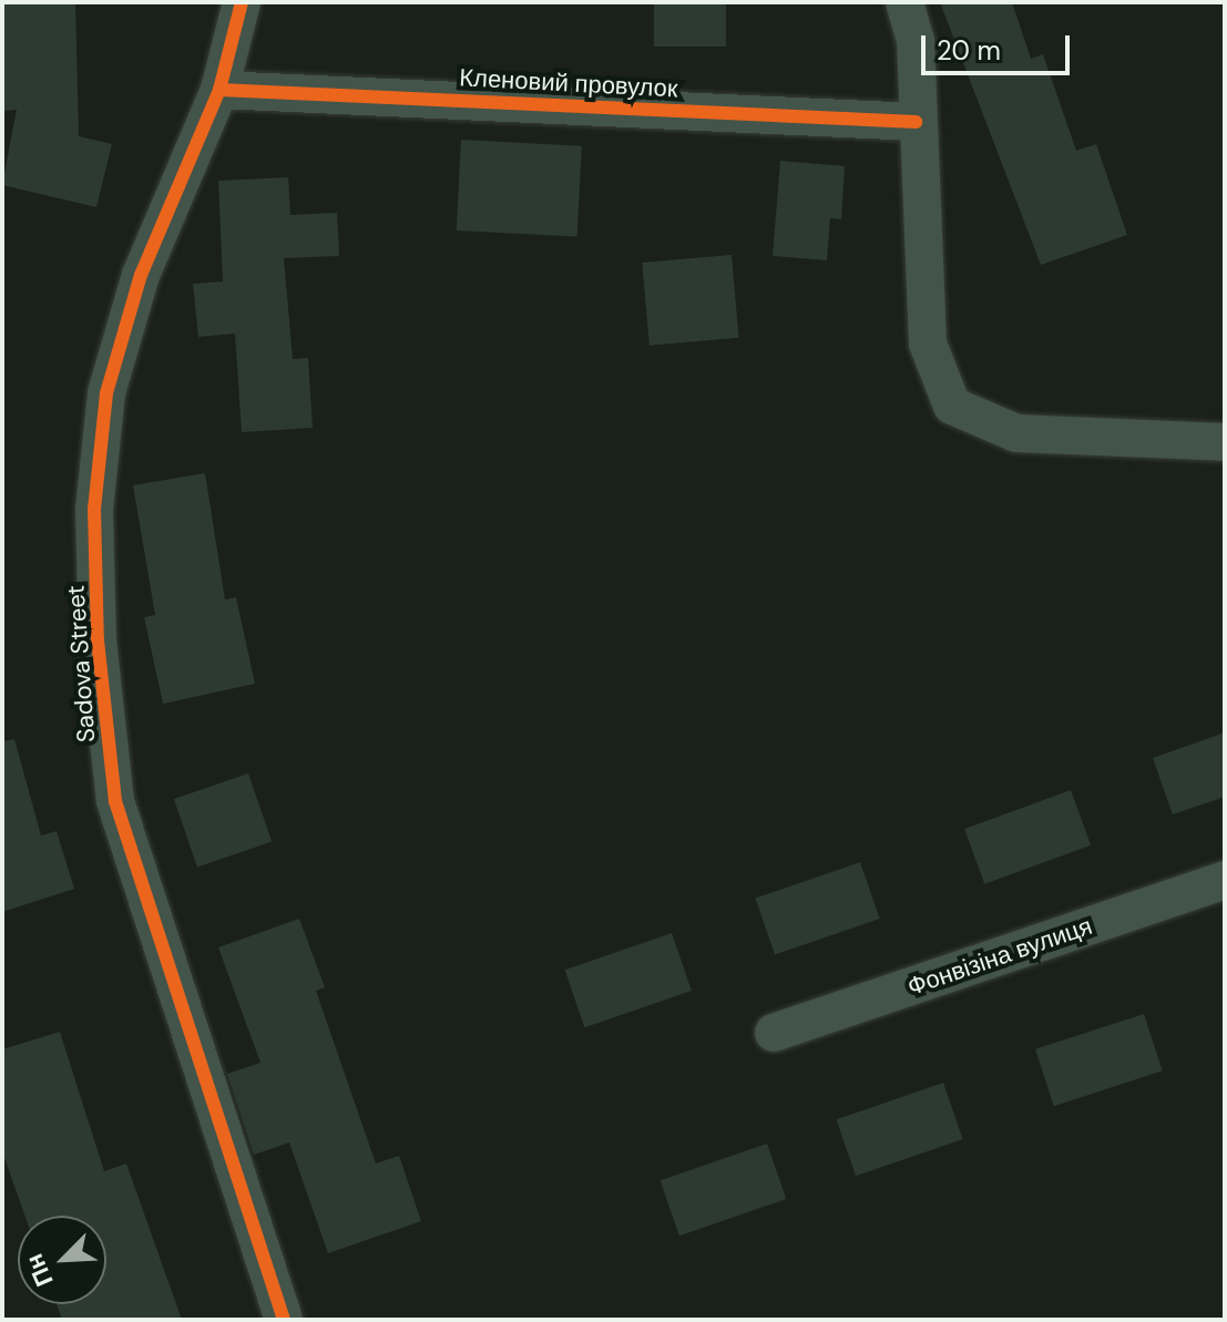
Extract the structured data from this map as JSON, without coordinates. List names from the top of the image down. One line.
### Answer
{"streets":{"street":["Кленовий провулок","Sadova Street","Фонвізіна вулиця"]},"crossings":[["Кленовий провулок","Sadova Street"]],"scale_bar":"20 m","north":"bottom left"}
